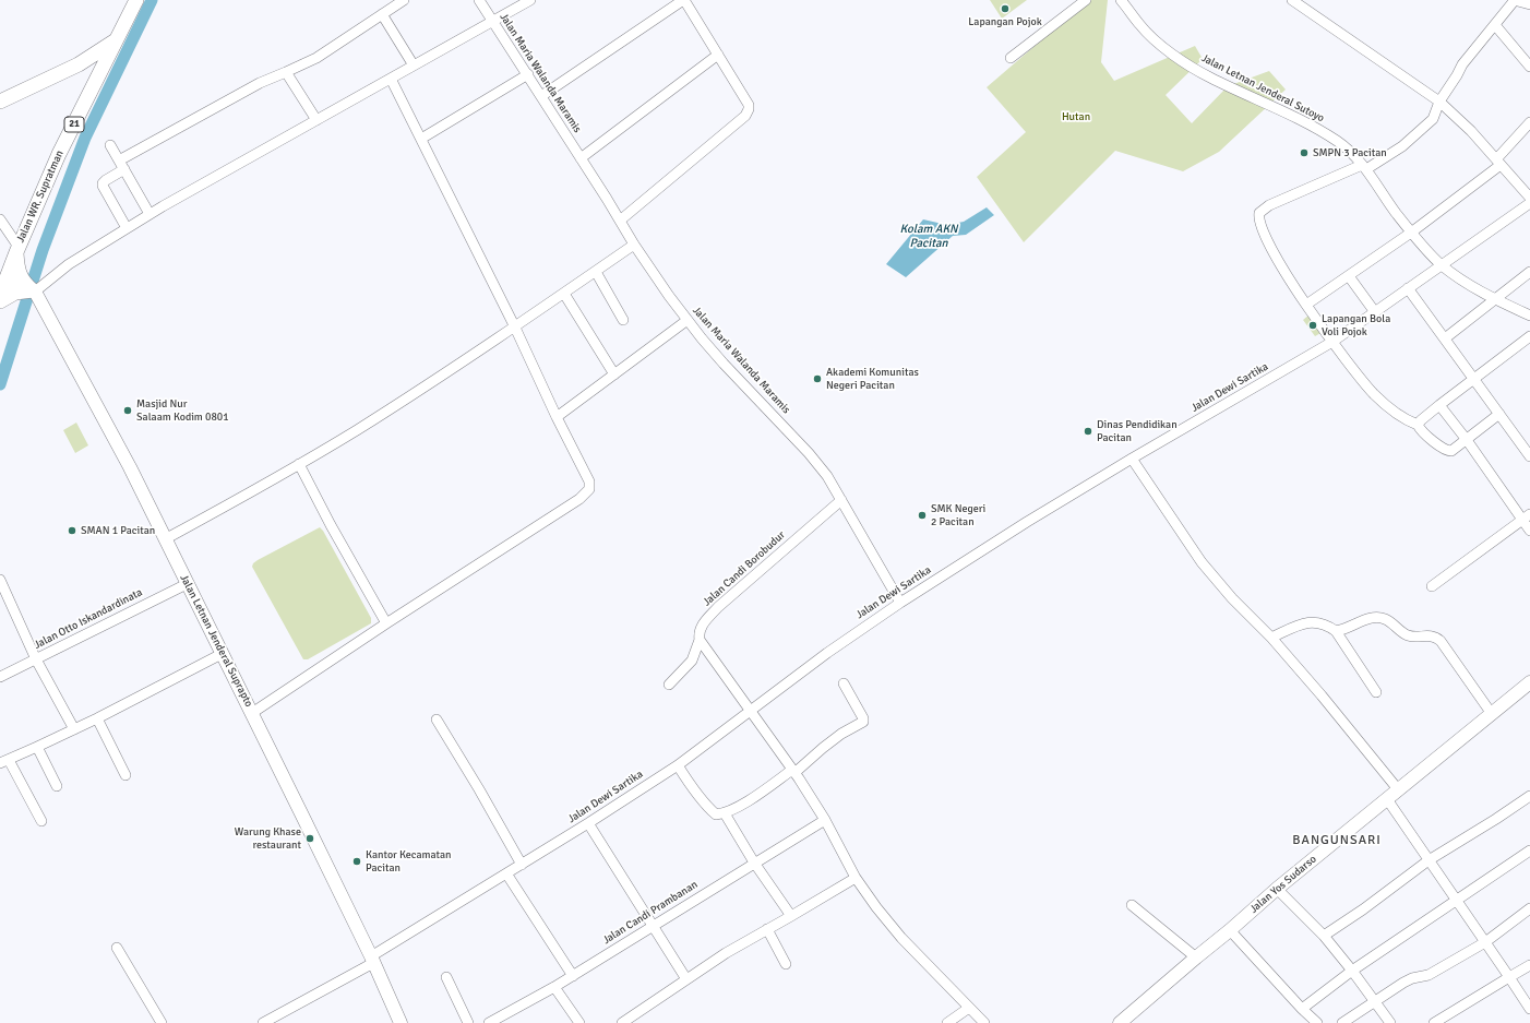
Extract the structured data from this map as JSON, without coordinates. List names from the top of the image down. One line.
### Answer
{"streets":{"highway":["21","Jalan WR. Supratman"],"main road":["Jalan Letnan Jenderal Suprapto","Jalan Yos Sudarso"],"street":["Jalan Maria Walanda Maramis","Jalan Letnan Jenderal Sutoyo","Jalan Dewi Sartika","Jalan Candi Borobudur","Jalan Otto Iskandardinata","Jalan Candi Prambanan"]},"crossings":[["Jalan Maria Walanda Maramis","Jalan Dewi Sartika"],["Jalan Maria Walanda Maramis","Jalan Candi Borobudur"],["Jalan Letnan Jenderal Sutoyo","Jalan Dewi Sartika"],["21","Jalan WR. Supratman"],["Jalan Dewi Sartika","Jalan Letnan Jenderal Suprapto"],["Jalan Otto Iskandardinata","Jalan Letnan Jenderal Suprapto"]],"districts":["BANGUNSARI"],"water":["Kolam AKN Pacitan"],"parks":["Hutan"],"places":["Lapangan Pojok","SMPN 3 Pacitan","Lapangan Bola Voli Pojok","Akademi Komunitas Negeri Pacitan","Masjid Nur Salaam Kodim 0801","Dinas Pendidikan Pacitan","SMK Negeri 2 Pacitan","SMAN 1 Pacitan","Warung Khase restaurant","Kantor Kecamatan Pacitan"]}
